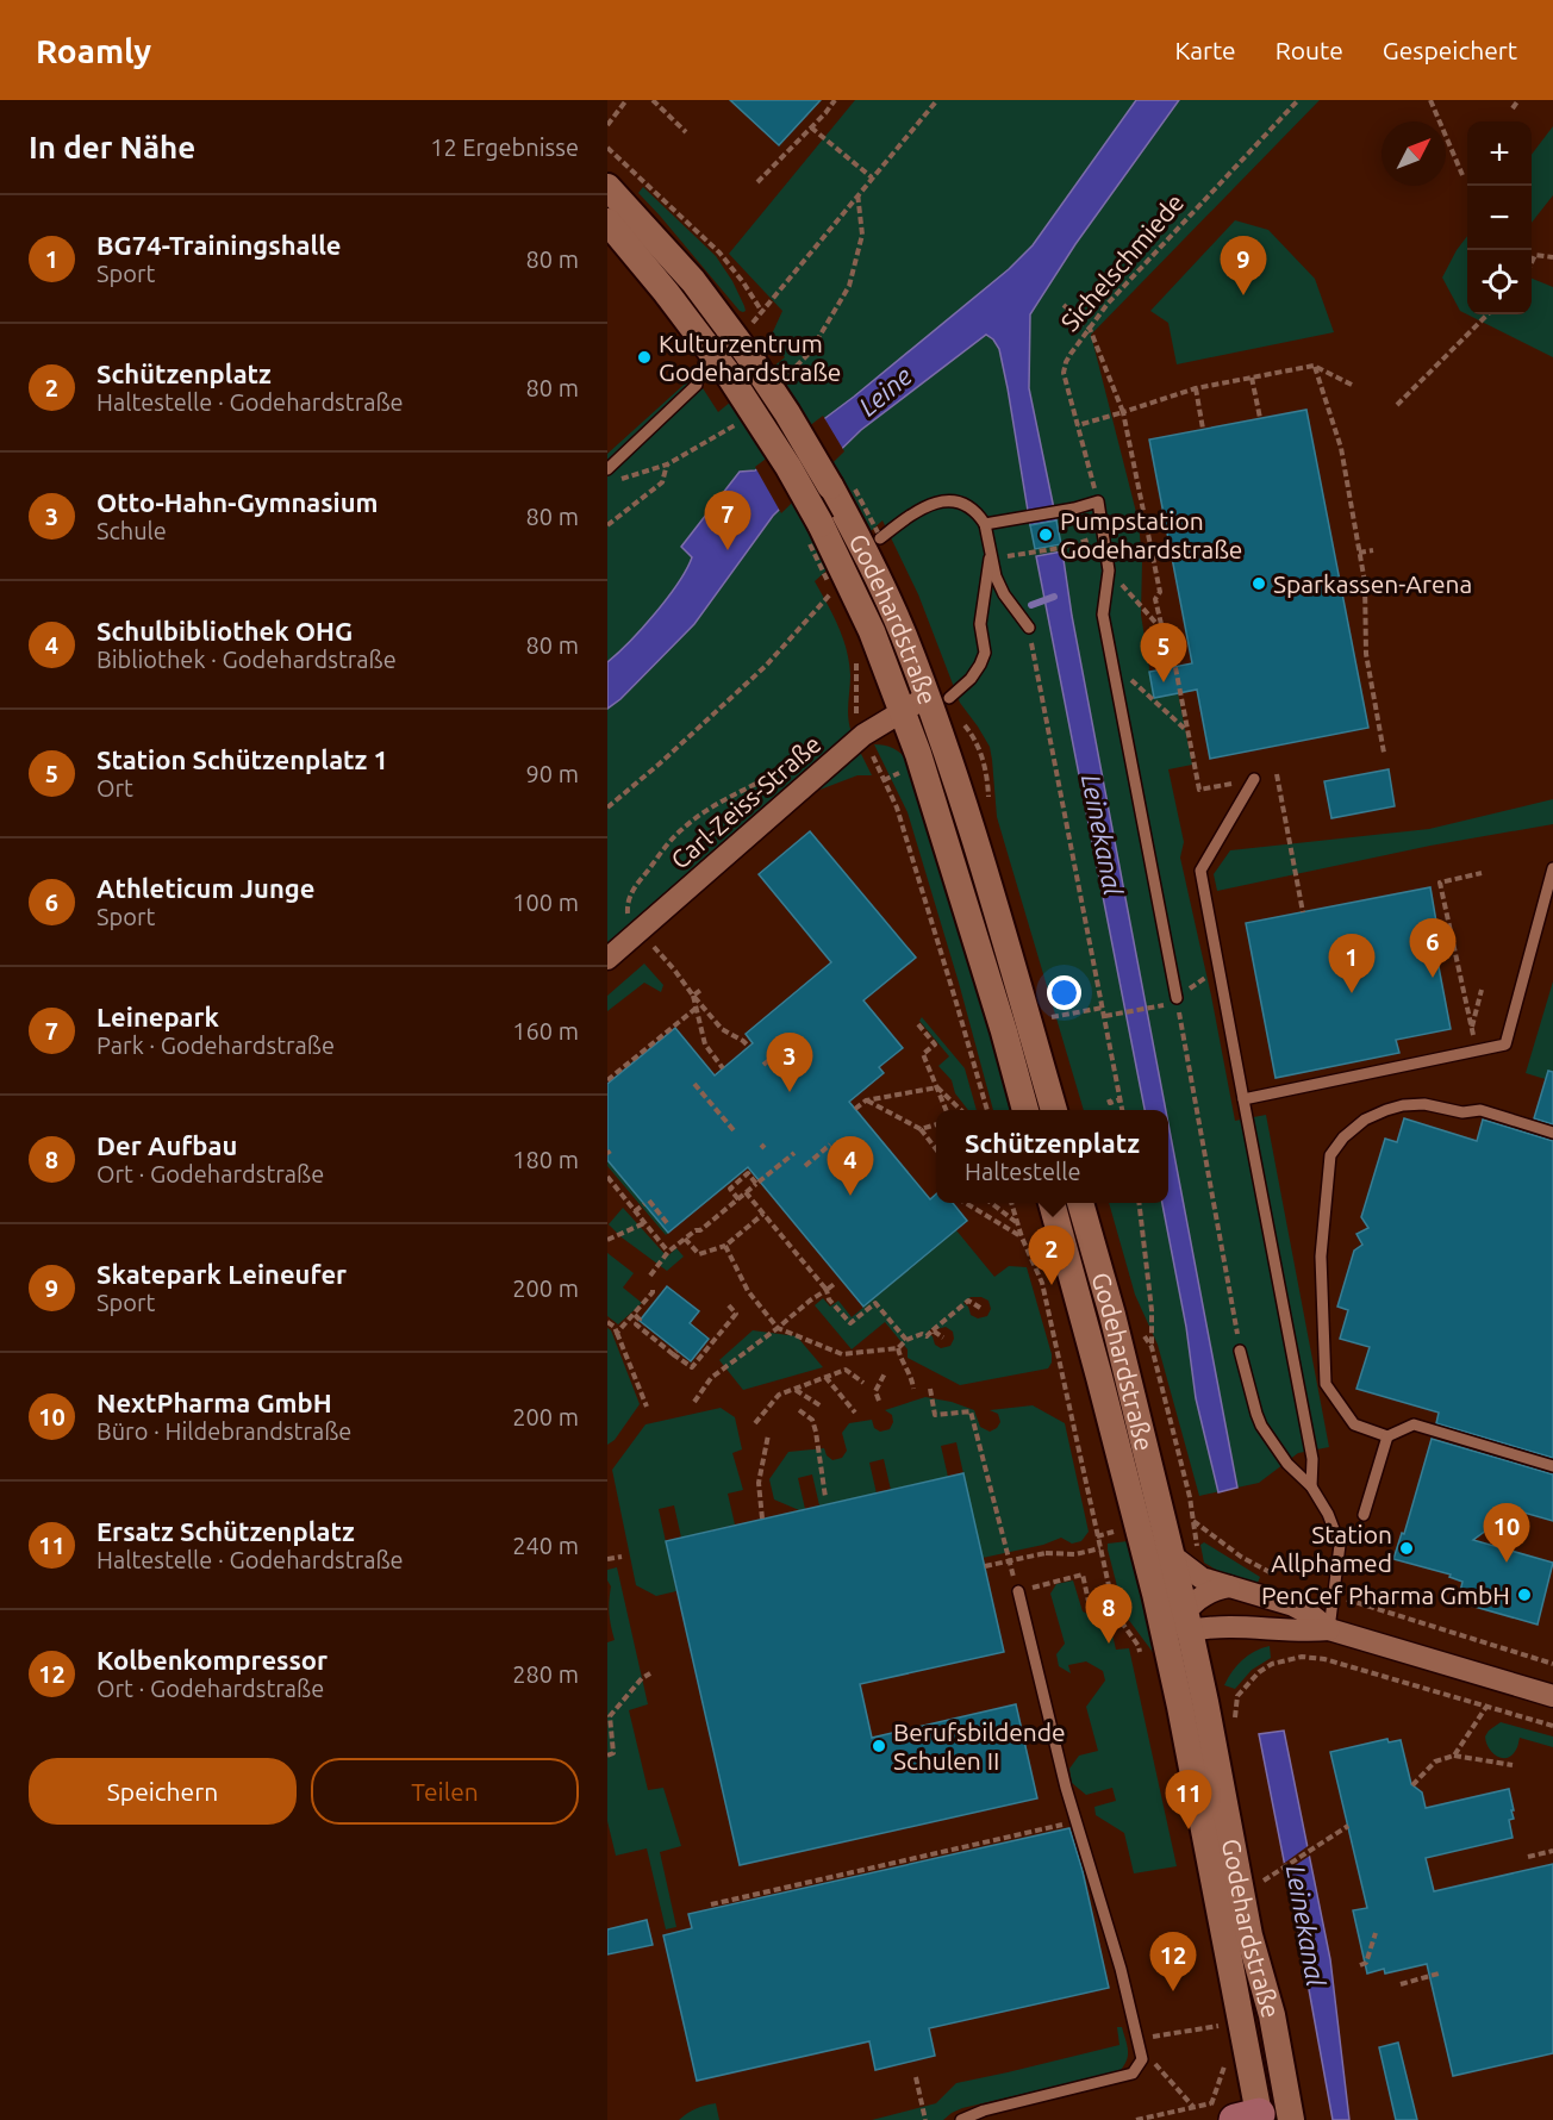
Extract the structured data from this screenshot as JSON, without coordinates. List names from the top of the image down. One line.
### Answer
{"streets":{"street":["Godehardstraße","Carl-Zeiss-Straße"],"path":["Sichelschmiede"]},"crossings":[["Godehardstraße","Carl-Zeiss-Straße"]],"water":["Leine","Leinekanal"],"places":["Kulturzentrum Godehardstraße","Pumpstation Godehardstraße","Sparkassen-Arena","Station Allphamed","PenCef Pharma GmbH","Berufsbildende Schulen II"],"north":"top right","page":{"header":"Roamly","nav":["Karte","Route","Gespeichert"],"heading":["In der Nähe","12 Ergebnisse"],"map_buttons":["+","−"],"list":[{"mark":"1","name":"BG74-Trainingshalle","note":"Sport","value":"80 m"},{"mark":"2","name":"Schützenplatz","note":"Haltestelle · Godehardstraße","value":"80 m"},{"mark":"3","name":"Otto-Hahn-Gymnasium","note":"Schule","value":"80 m"},{"mark":"4","name":"Schulbibliothek OHG","note":"Bibliothek · Godehardstraße","value":"80 m"},{"mark":"5","name":"Station Schützenplatz 1","note":"Ort","value":"90 m"},{"mark":"6","name":"Athleticum Junge","note":"Sport","value":"100 m"},{"mark":"7","name":"Leinepark","note":"Park · Godehardstraße","value":"160 m"},{"mark":"8","name":"Der Aufbau","note":"Ort · Godehardstraße","value":"180 m"},{"mark":"9","name":"Skatepark Leineufer","note":"Sport","value":"200 m"},{"mark":"10","name":"NextPharma GmbH","note":"Büro · Hildebrandstraße","value":"200 m"},{"mark":"11","name":"Ersatz Schützenplatz","note":"Haltestelle · Godehardstraße","value":"240 m"},{"mark":"12","name":"Kolbenkompressor","note":"Ort · Godehardstraße","value":"280 m"}],"pins":["9","7","5","6","1","3","4","2","10","8","11","12"],"popup":["Schützenplatz","Haltestelle"],"buttons":["Speichern","Teilen"]}}
